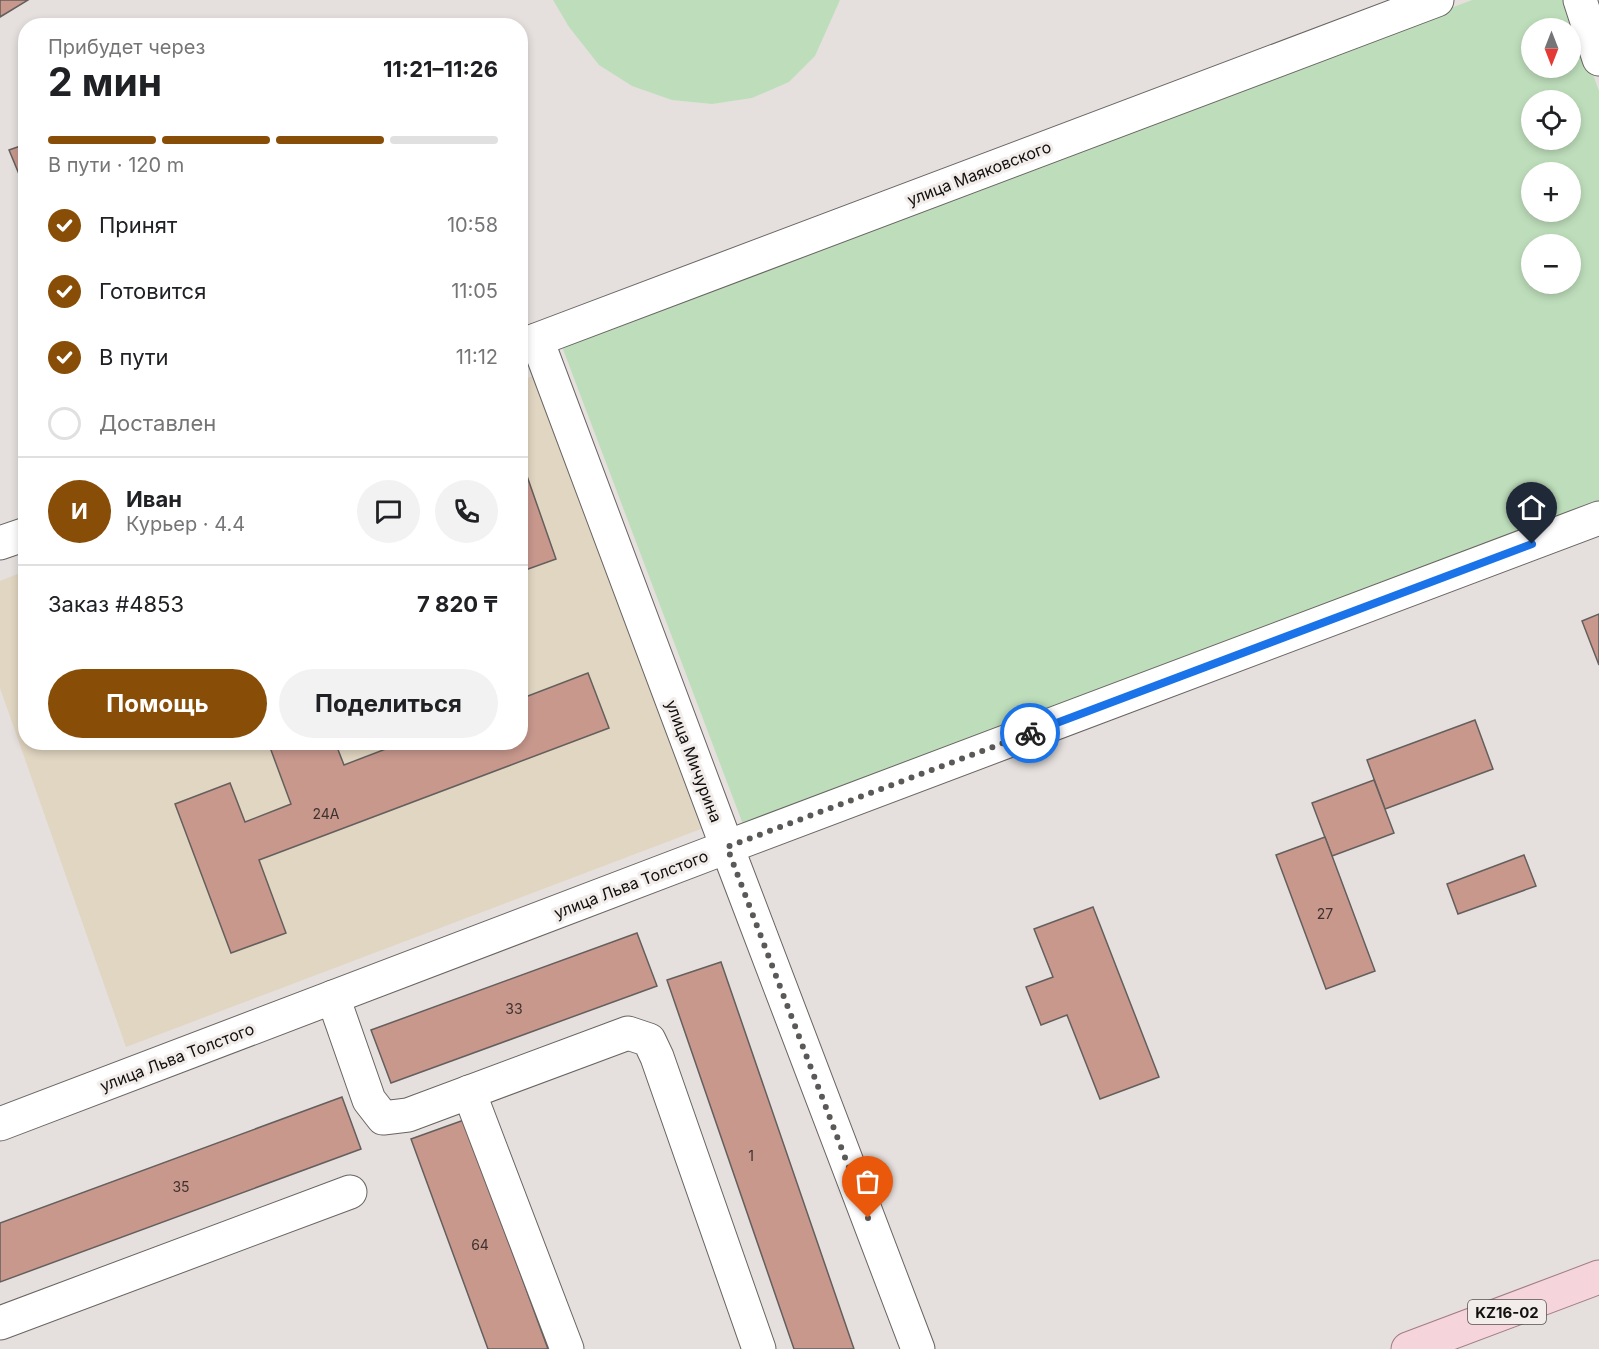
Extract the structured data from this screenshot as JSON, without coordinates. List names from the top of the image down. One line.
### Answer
{"streets":{"main road":["KZ16-02"],"street":["улица Маяковского","улица Мичурина","улица Льва Толстого"]},"crossings":[["улица Маяковского","улица Мичурина"],["улица Мичурина","улица Льва Толстого"]],"house_numbers":["24А","27","33","1","35","64"],"north":"bottom","page":{"map_buttons":["+","−"],"heading":["2 мин","Прибудет через","11:21–11:26"],"panel":["Иван","Курьер · 4.4","Заказ #4853","7 820 ₸"],"bar":"В пути · 120 m","list":[["Принят","10:58"],["Готовится","11:05"],["В пути","11:12"],"Доставлен"],"round":"И","buttons":["Помощь","Поделиться"]}}
